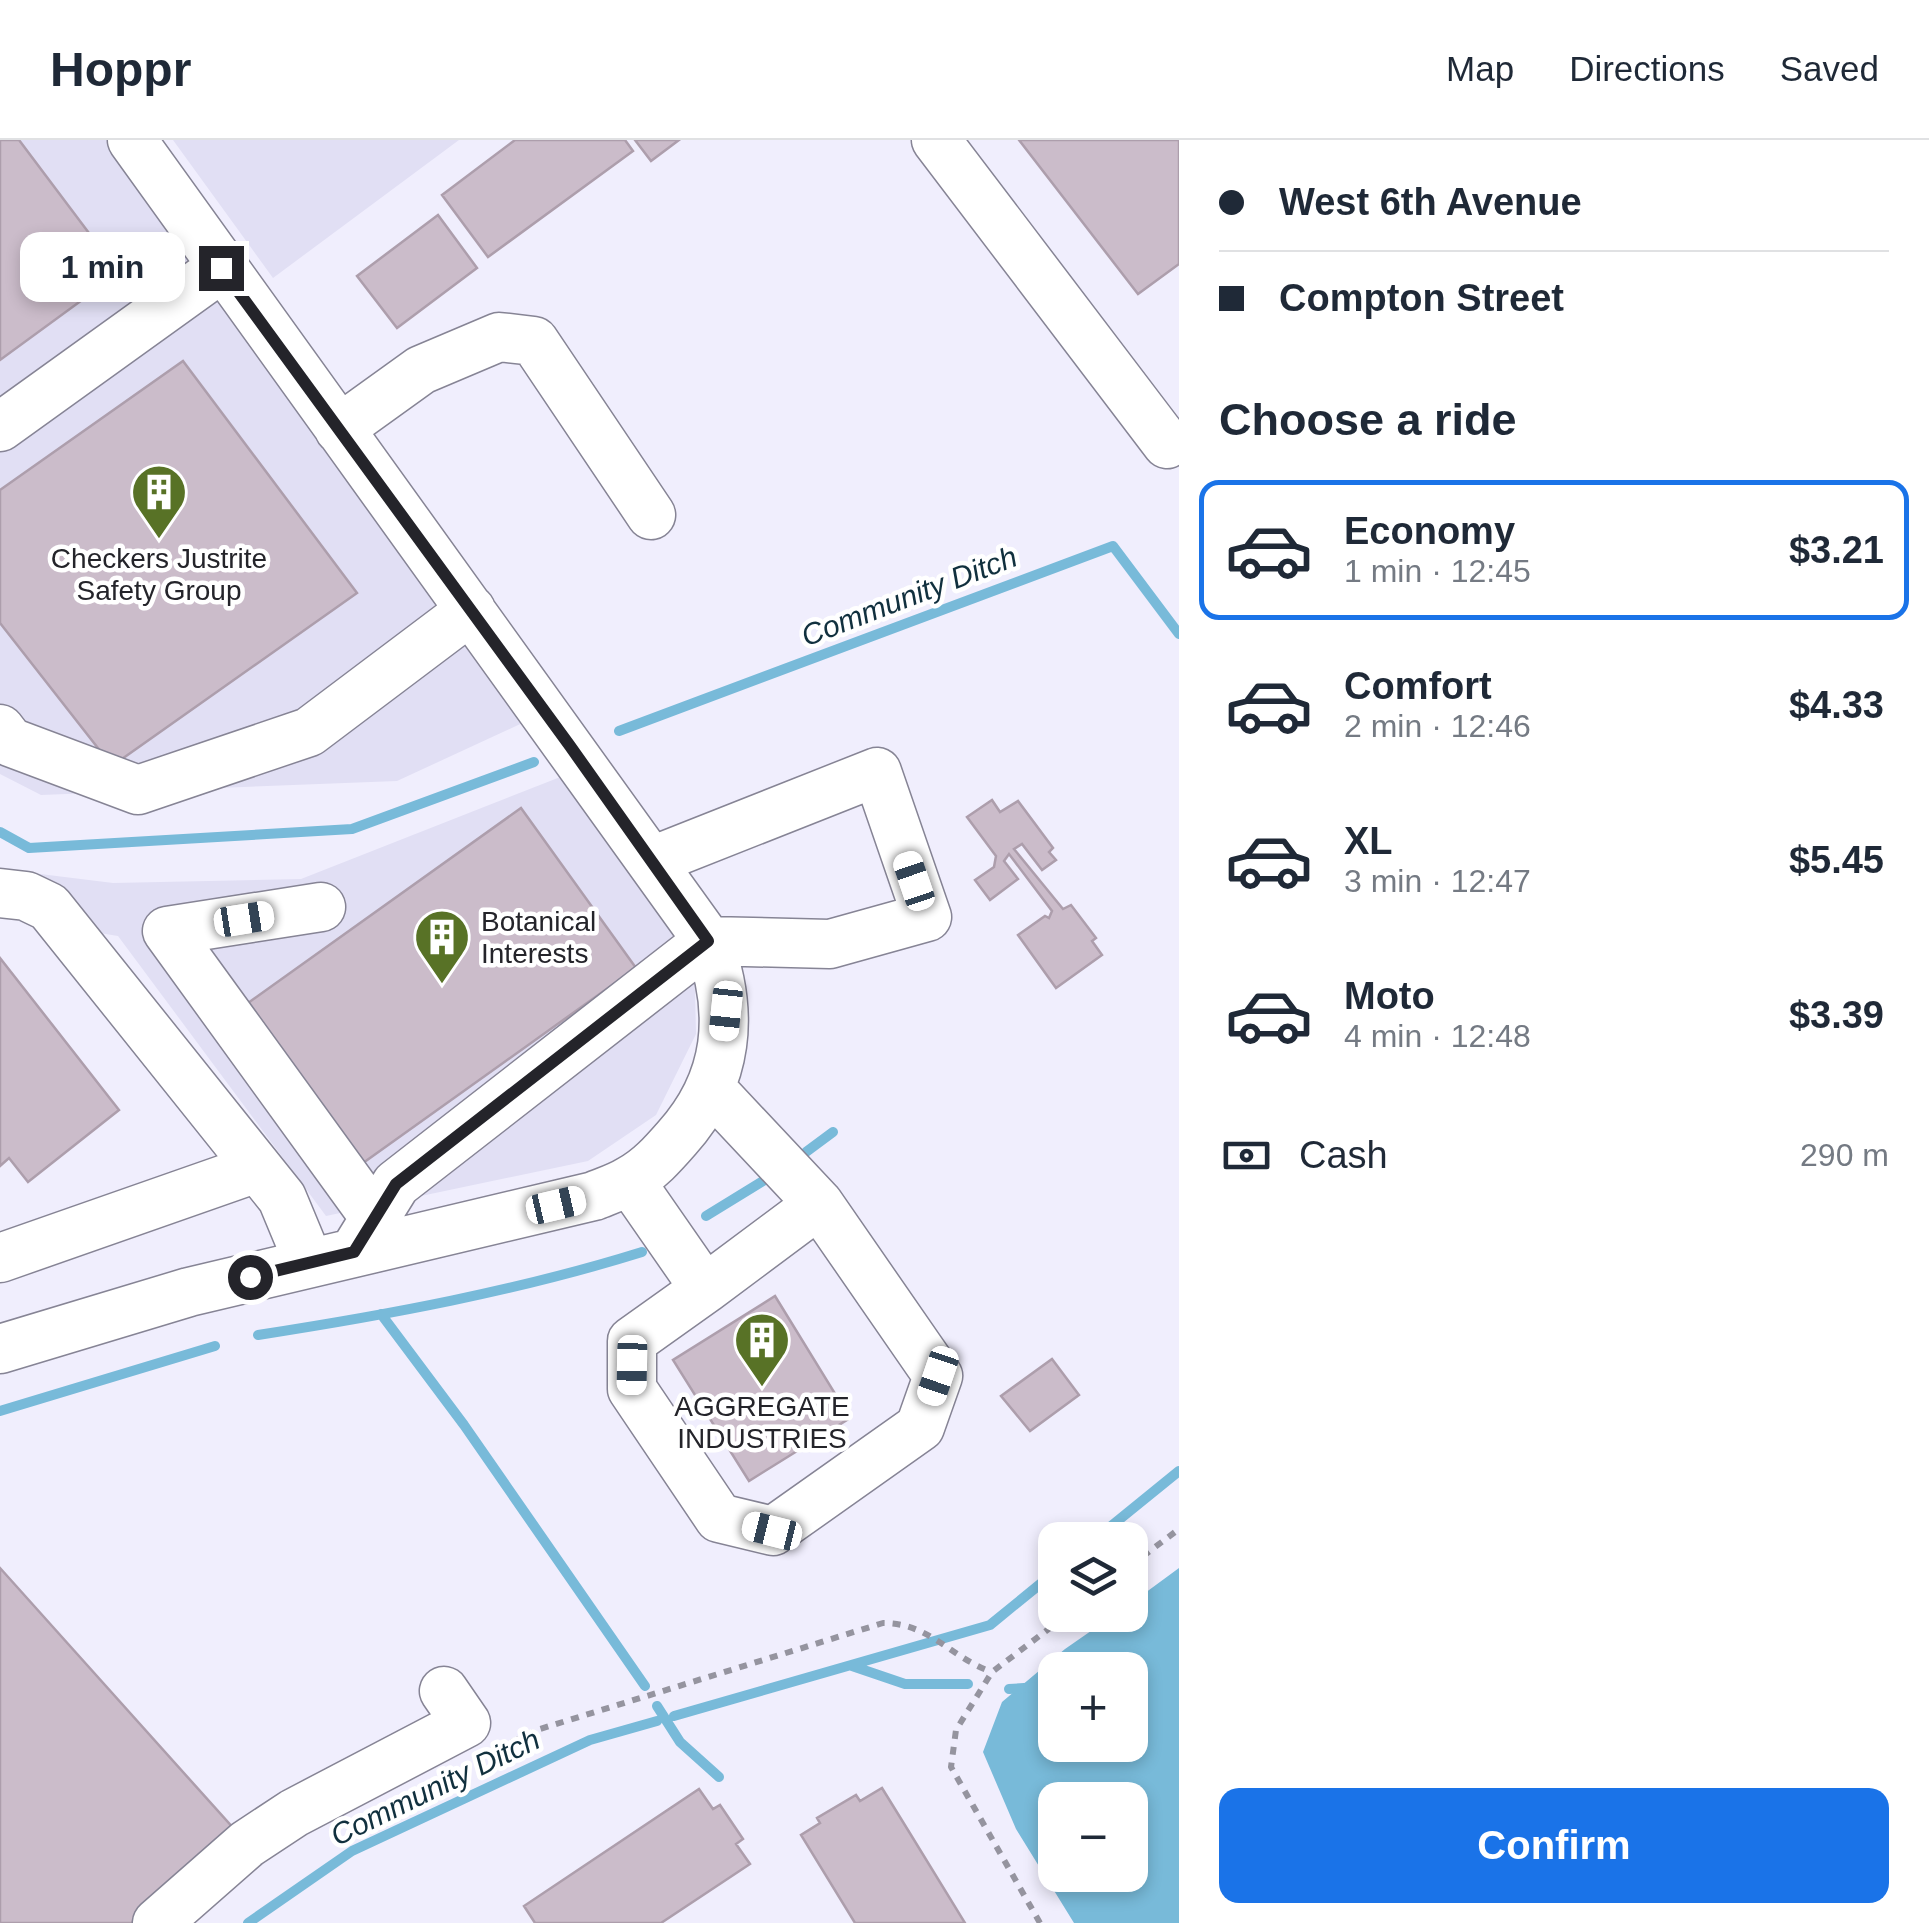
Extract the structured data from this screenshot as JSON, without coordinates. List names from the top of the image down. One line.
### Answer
{"water":["Community Ditch"],"places":{"building":["Checkers Justrite Safety Group","Botanical Interests","AGGREGATE INDUSTRIES"]},"page":{"header":"Hoppr","nav":["Map","Directions","Saved"],"banner":["West 6th Avenue","Compton Street"],"bubble":"1 min","heading":"Choose a ride","list":[{"name":"Economy","note":"1 min · 12:45","value":"$3.21"},{"name":"Comfort","note":"2 min · 12:46","value":"$4.33"},{"name":"XL","note":"3 min · 12:47","value":"$5.45"},{"name":"Moto","note":"4 min · 12:48","value":"$3.39"}],"pay":["Cash","290 m"],"map_buttons":["+","−"],"buttons":"Confirm"}}
